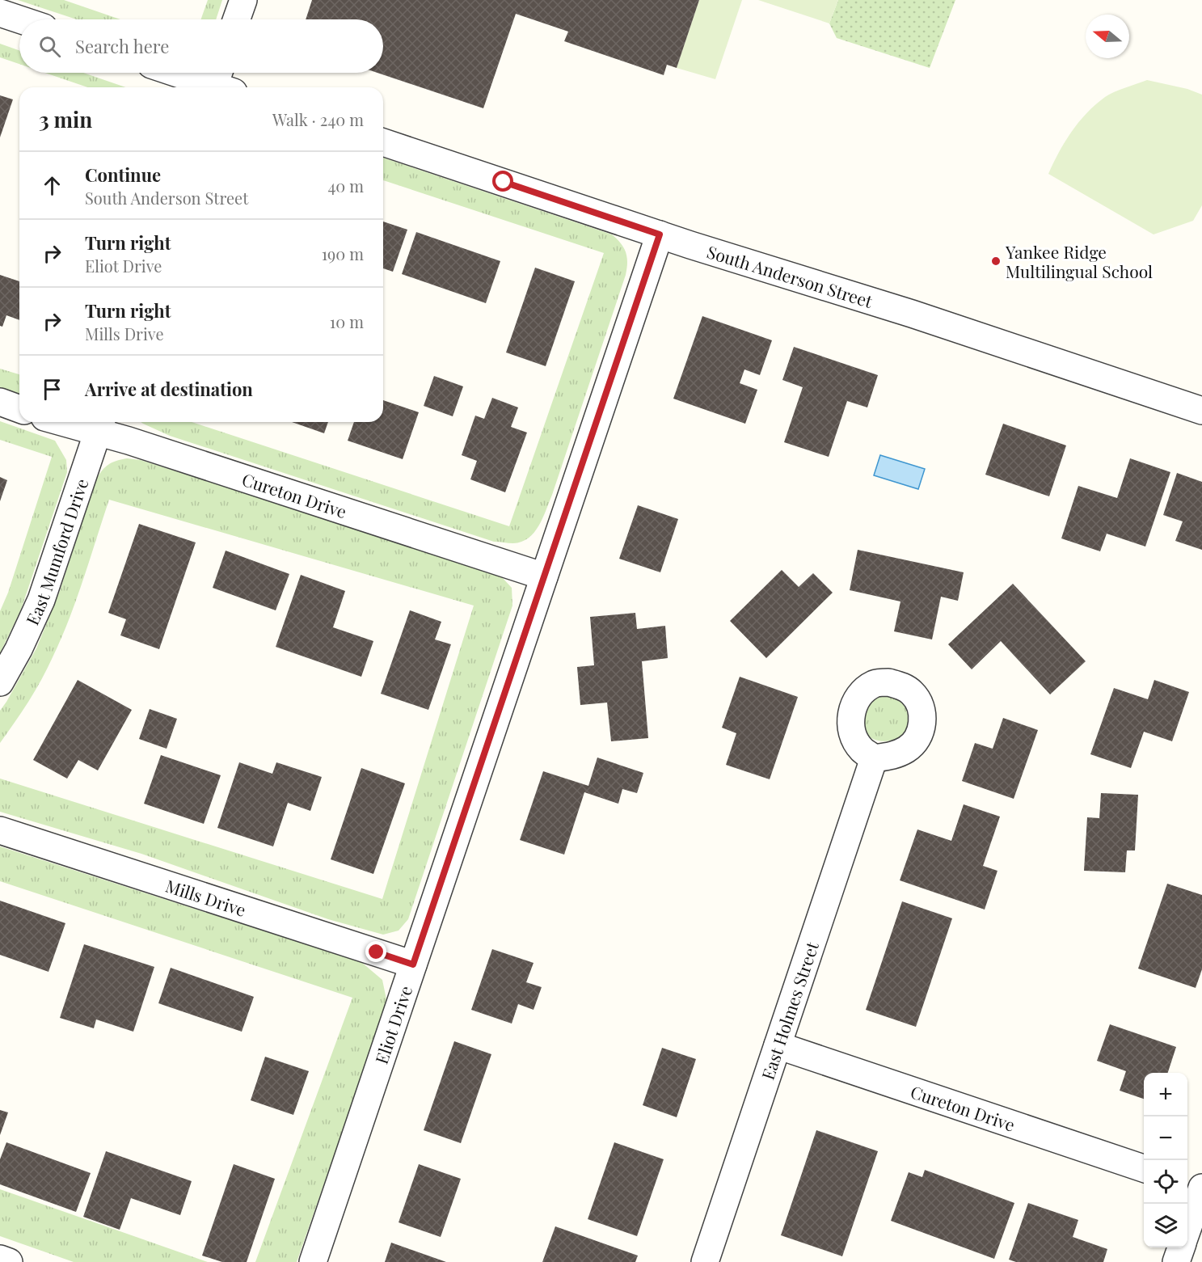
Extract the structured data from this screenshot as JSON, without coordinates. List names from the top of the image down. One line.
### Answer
{"streets":{"street":["South Anderson Street","Cureton Drive","East Mumford Drive","Mills Drive","East Holmes Street","Eliot Drive"]},"crossings":[["South Anderson Street","Eliot Drive"],["Cureton Drive","East Mumford Drive"],["Cureton Drive","East Holmes Street"],["Cureton Drive","Eliot Drive"],["Mills Drive","Eliot Drive"]],"places":["Yankee Ridge Multilingual School"],"north":"left","page":{"search":"Search here","heading":["3 min","Walk · 240 m"],"list":[["Continue","South Anderson Street","40 m"],["Turn right","Eliot Drive","190 m"],["Turn right","Mills Drive","10 m"],"Arrive at destination"],"map_buttons":["+","−"]}}
